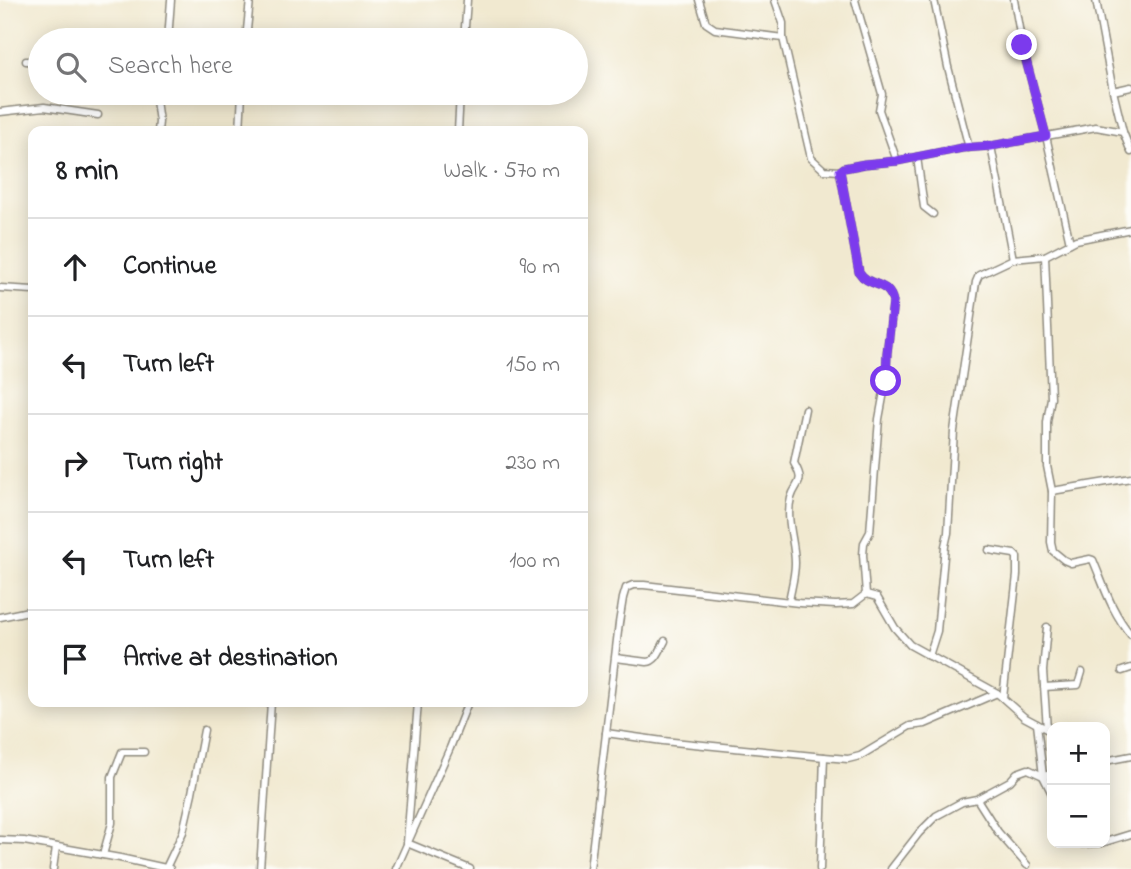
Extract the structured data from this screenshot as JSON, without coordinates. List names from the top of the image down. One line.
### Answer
{"page":{"search":"Search here","heading":["8 min","Walk · 570 m"],"list":[["Continue","90 m"],["Turn left","150 m"],["Turn right","230 m"],["Turn left","100 m"],"Arrive at destination"],"map_buttons":["+","−"]}}
